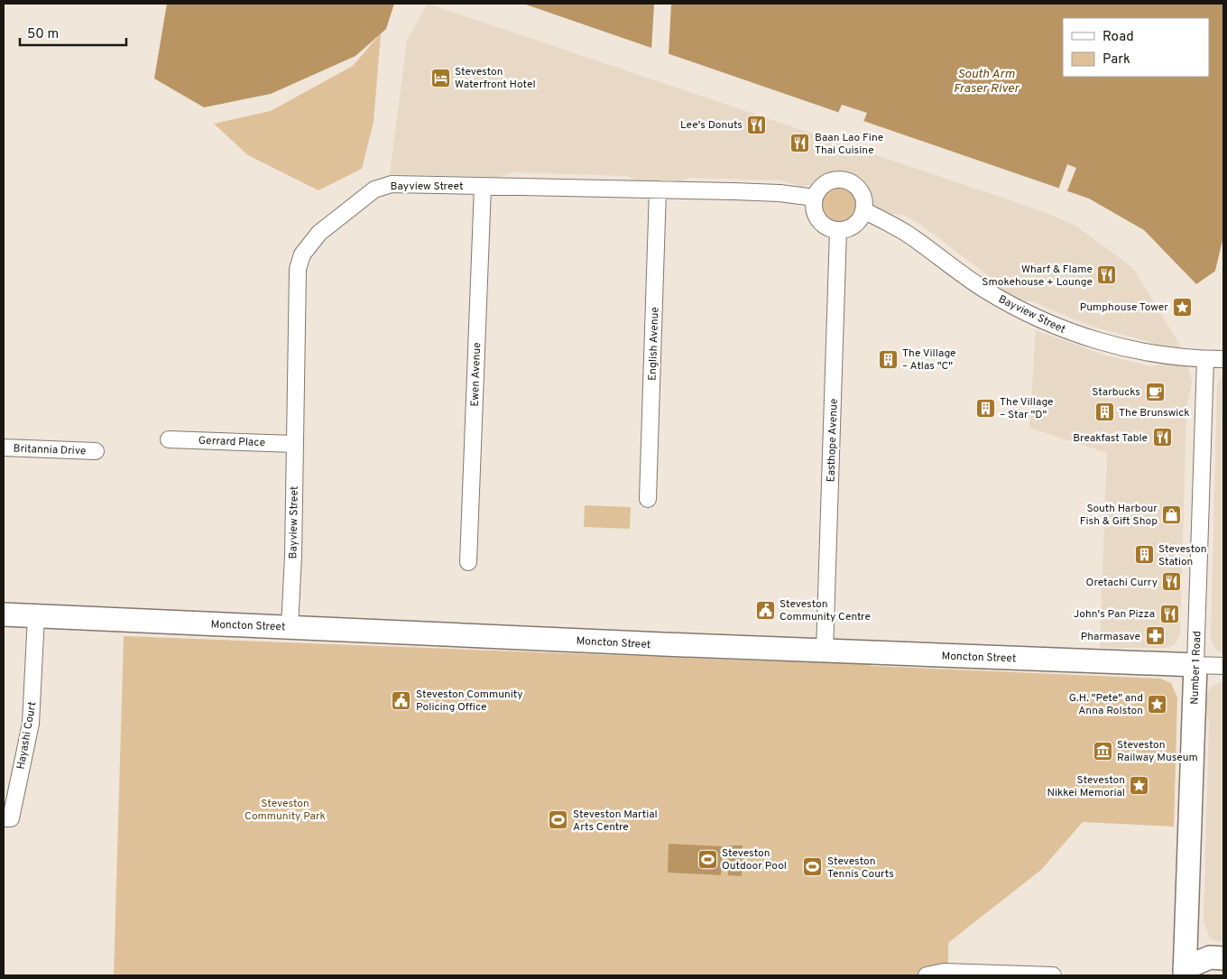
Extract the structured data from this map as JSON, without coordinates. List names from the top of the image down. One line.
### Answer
{"streets":{"street":["Bayview Street","English Avenue","Ewen Avenue","Easthope Avenue","Gerrard Place","Britannia Drive","Moncton Street","Number 1 Road","Hayashi Court"]},"crossings":[["Bayview Street","English Avenue"],["Bayview Street","Ewen Avenue"],["Bayview Street","Easthope Avenue"],["Bayview Street","Gerrard Place"],["Bayview Street","Moncton Street"],["Bayview Street","Number 1 Road"],["Easthope Avenue","Moncton Street"],["Moncton Street","Number 1 Road"],["Moncton Street","Hayashi Court"]],"water":["South Arm Fraser River"],"parks":["Steveston Community Park"],"places":{"hotel":["Steveston Waterfront Hotel"],"restaurant":["Lee's Donuts","Baan Lao Fine Thai Cuisine","Wharf & Flame Smokehouse + Lounge","Breakfast Table","Oretachi Curry","John's Pan Pizza"],"place":["Pumphouse Tower","G.H. \"Pete\" and Anna Rolston","Steveston Nikkei Memorial"],"building":["The Village – Atlas \"C\"","The Village – Star \"D\"","The Brunswick","Steveston Station"],"cafe":["Starbucks"],"shop":["South Harbour Fish & Gift Shop"],"public building":["Steveston Community Centre","Steveston Community Policing Office"],"pharmacy":["Pharmasave"],"museum":["Steveston Railway Museum"],"sports":["Steveston Martial Arts Centre","Steveston Outdoor Pool","Steveston Tennis Courts"]},"legend":["Road","Park"],"scale_bar":"50 m"}
